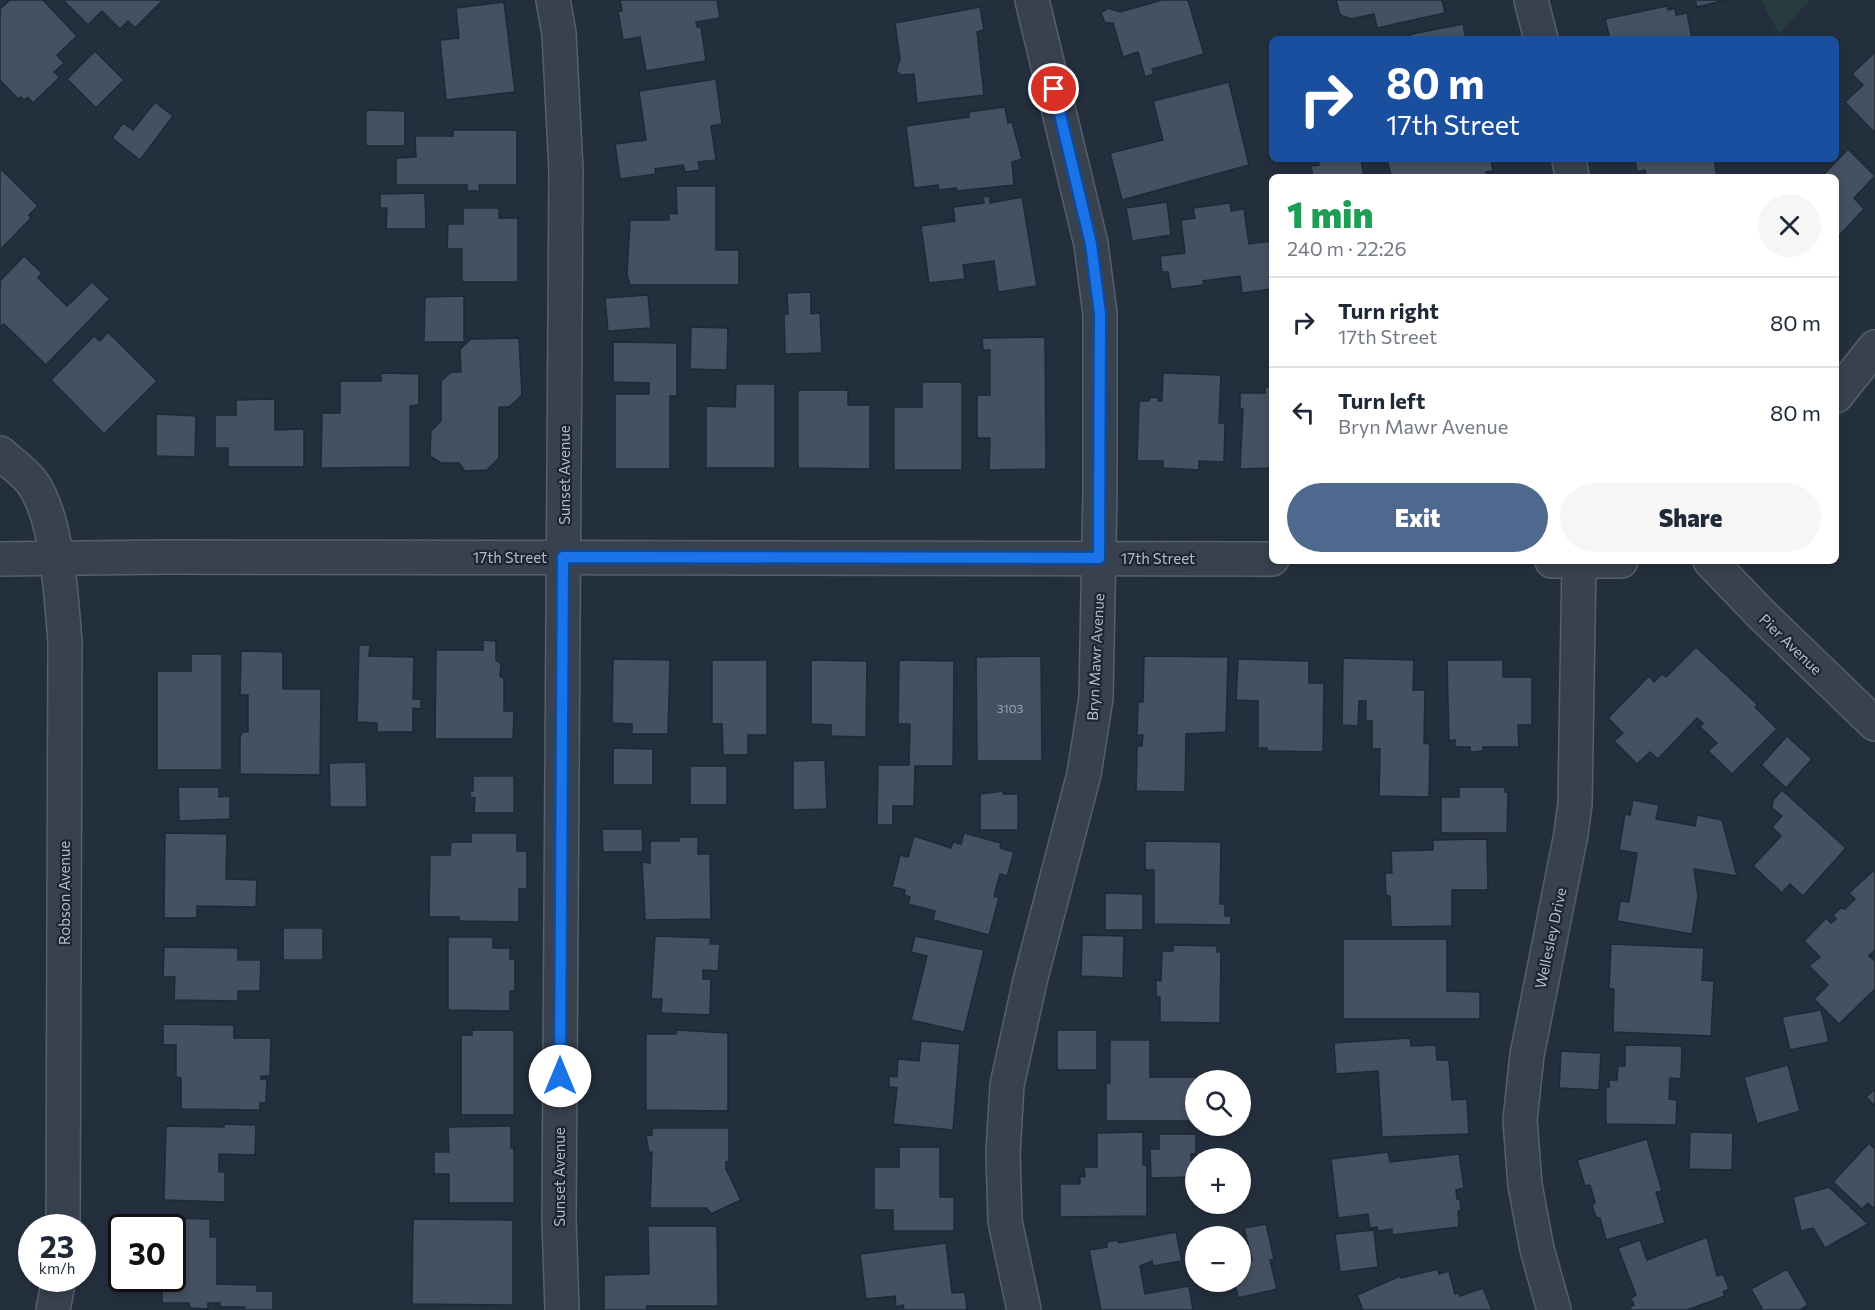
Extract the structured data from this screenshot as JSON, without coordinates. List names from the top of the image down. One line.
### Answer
{"streets":{"street":["Sunset Avenue","17th Street","Pier Avenue","Bryn Mawr Avenue","Robson Avenue","Wellesley Drive"]},"crossings":[["Sunset Avenue","17th Street"],["17th Street","Bryn Mawr Avenue"],["17th Street","Robson Avenue"]],"house_numbers":["3103"],"page":{"turn":["80 m","17th Street"],"heading":["1 min","240 m · 22:26"],"list":[{"name":"Turn right","note":"17th Street","value":"80 m"},{"name":"Turn left","note":"Bryn Mawr Avenue","value":"80 m"}],"buttons":["Exit","Share"],"map_buttons":["+","−"],"speed":"23 km/h","limit":"30"}}
